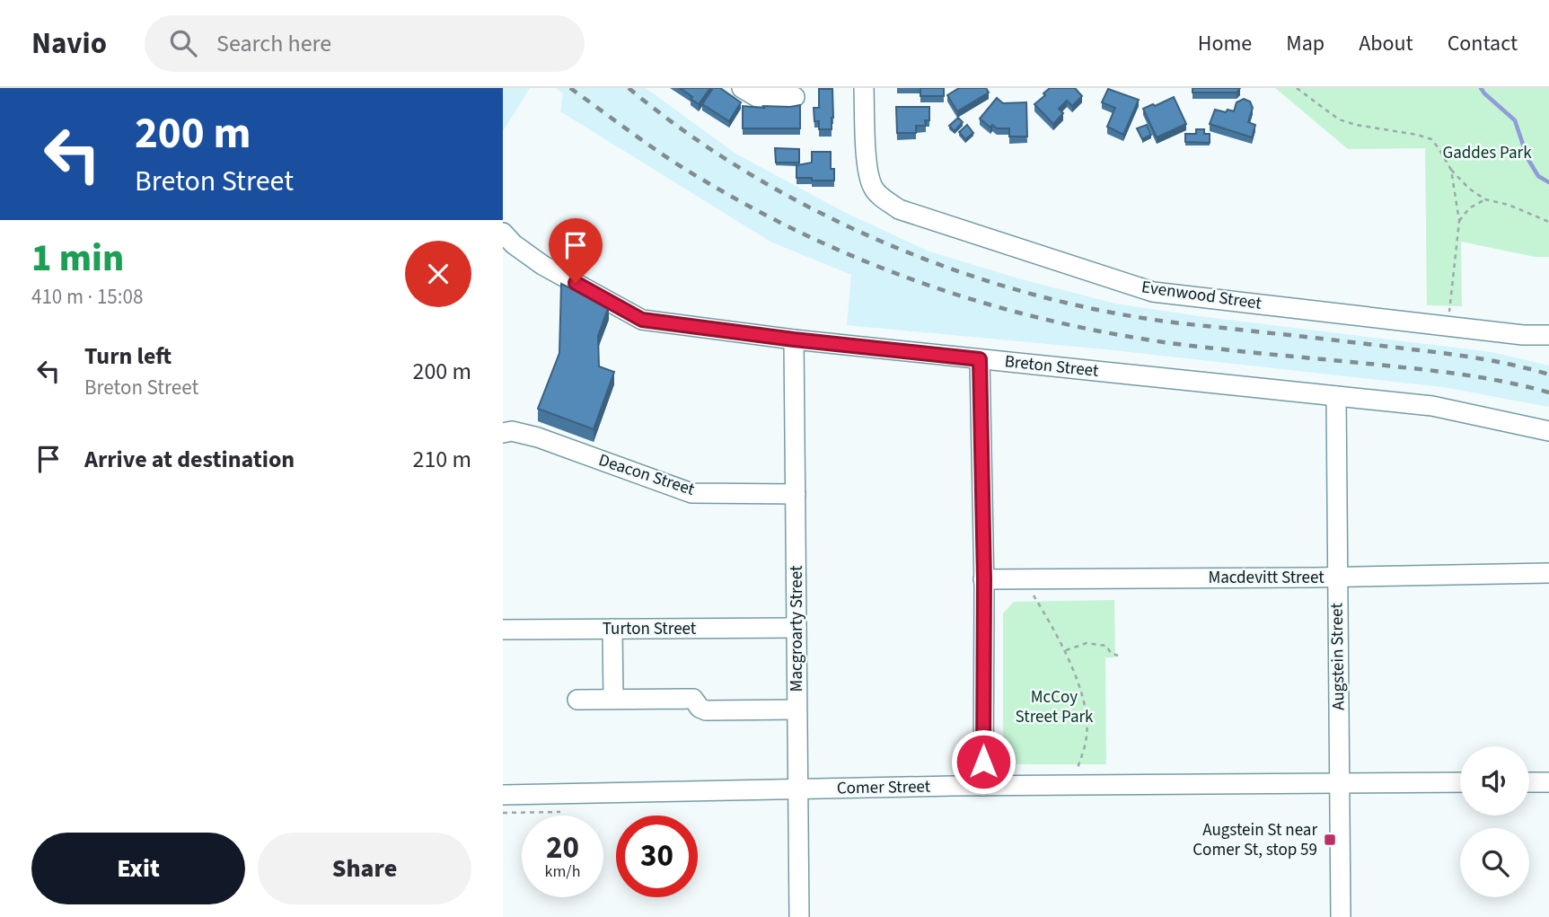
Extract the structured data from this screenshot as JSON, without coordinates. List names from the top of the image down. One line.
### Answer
{"streets":{"street":["Evenwood Street","Breton Street","Deacon Street","Macdevitt Street","Turton Street","Macgroarty Street","Augstein Street","Comer Street"]},"crossings":[["Breton Street","Macgroarty Street"],["Breton Street","Augstein Street"],["Deacon Street","Macgroarty Street"],["Macdevitt Street","Augstein Street"],["Turton Street","Macgroarty Street"],["Macgroarty Street","Comer Street"],["Augstein Street","Comer Street"]],"parks":["Gaddes Park","McCoy Street Park"],"places":{"transit":["Augstein St near Comer St, stop 59"]},"page":{"header":"Navio","search":"Search here","nav":["Home","Map","About","Contact"],"turn":["200 m","Breton Street"],"heading":["1 min","410 m · 15:08"],"list":[{"name":"Turn left","note":"Breton Street","value":"200 m"},{"name":"Arrive at destination","value":"210 m"}],"speed":"20 km/h","limit":"30","buttons":["Exit","Share"]}}
